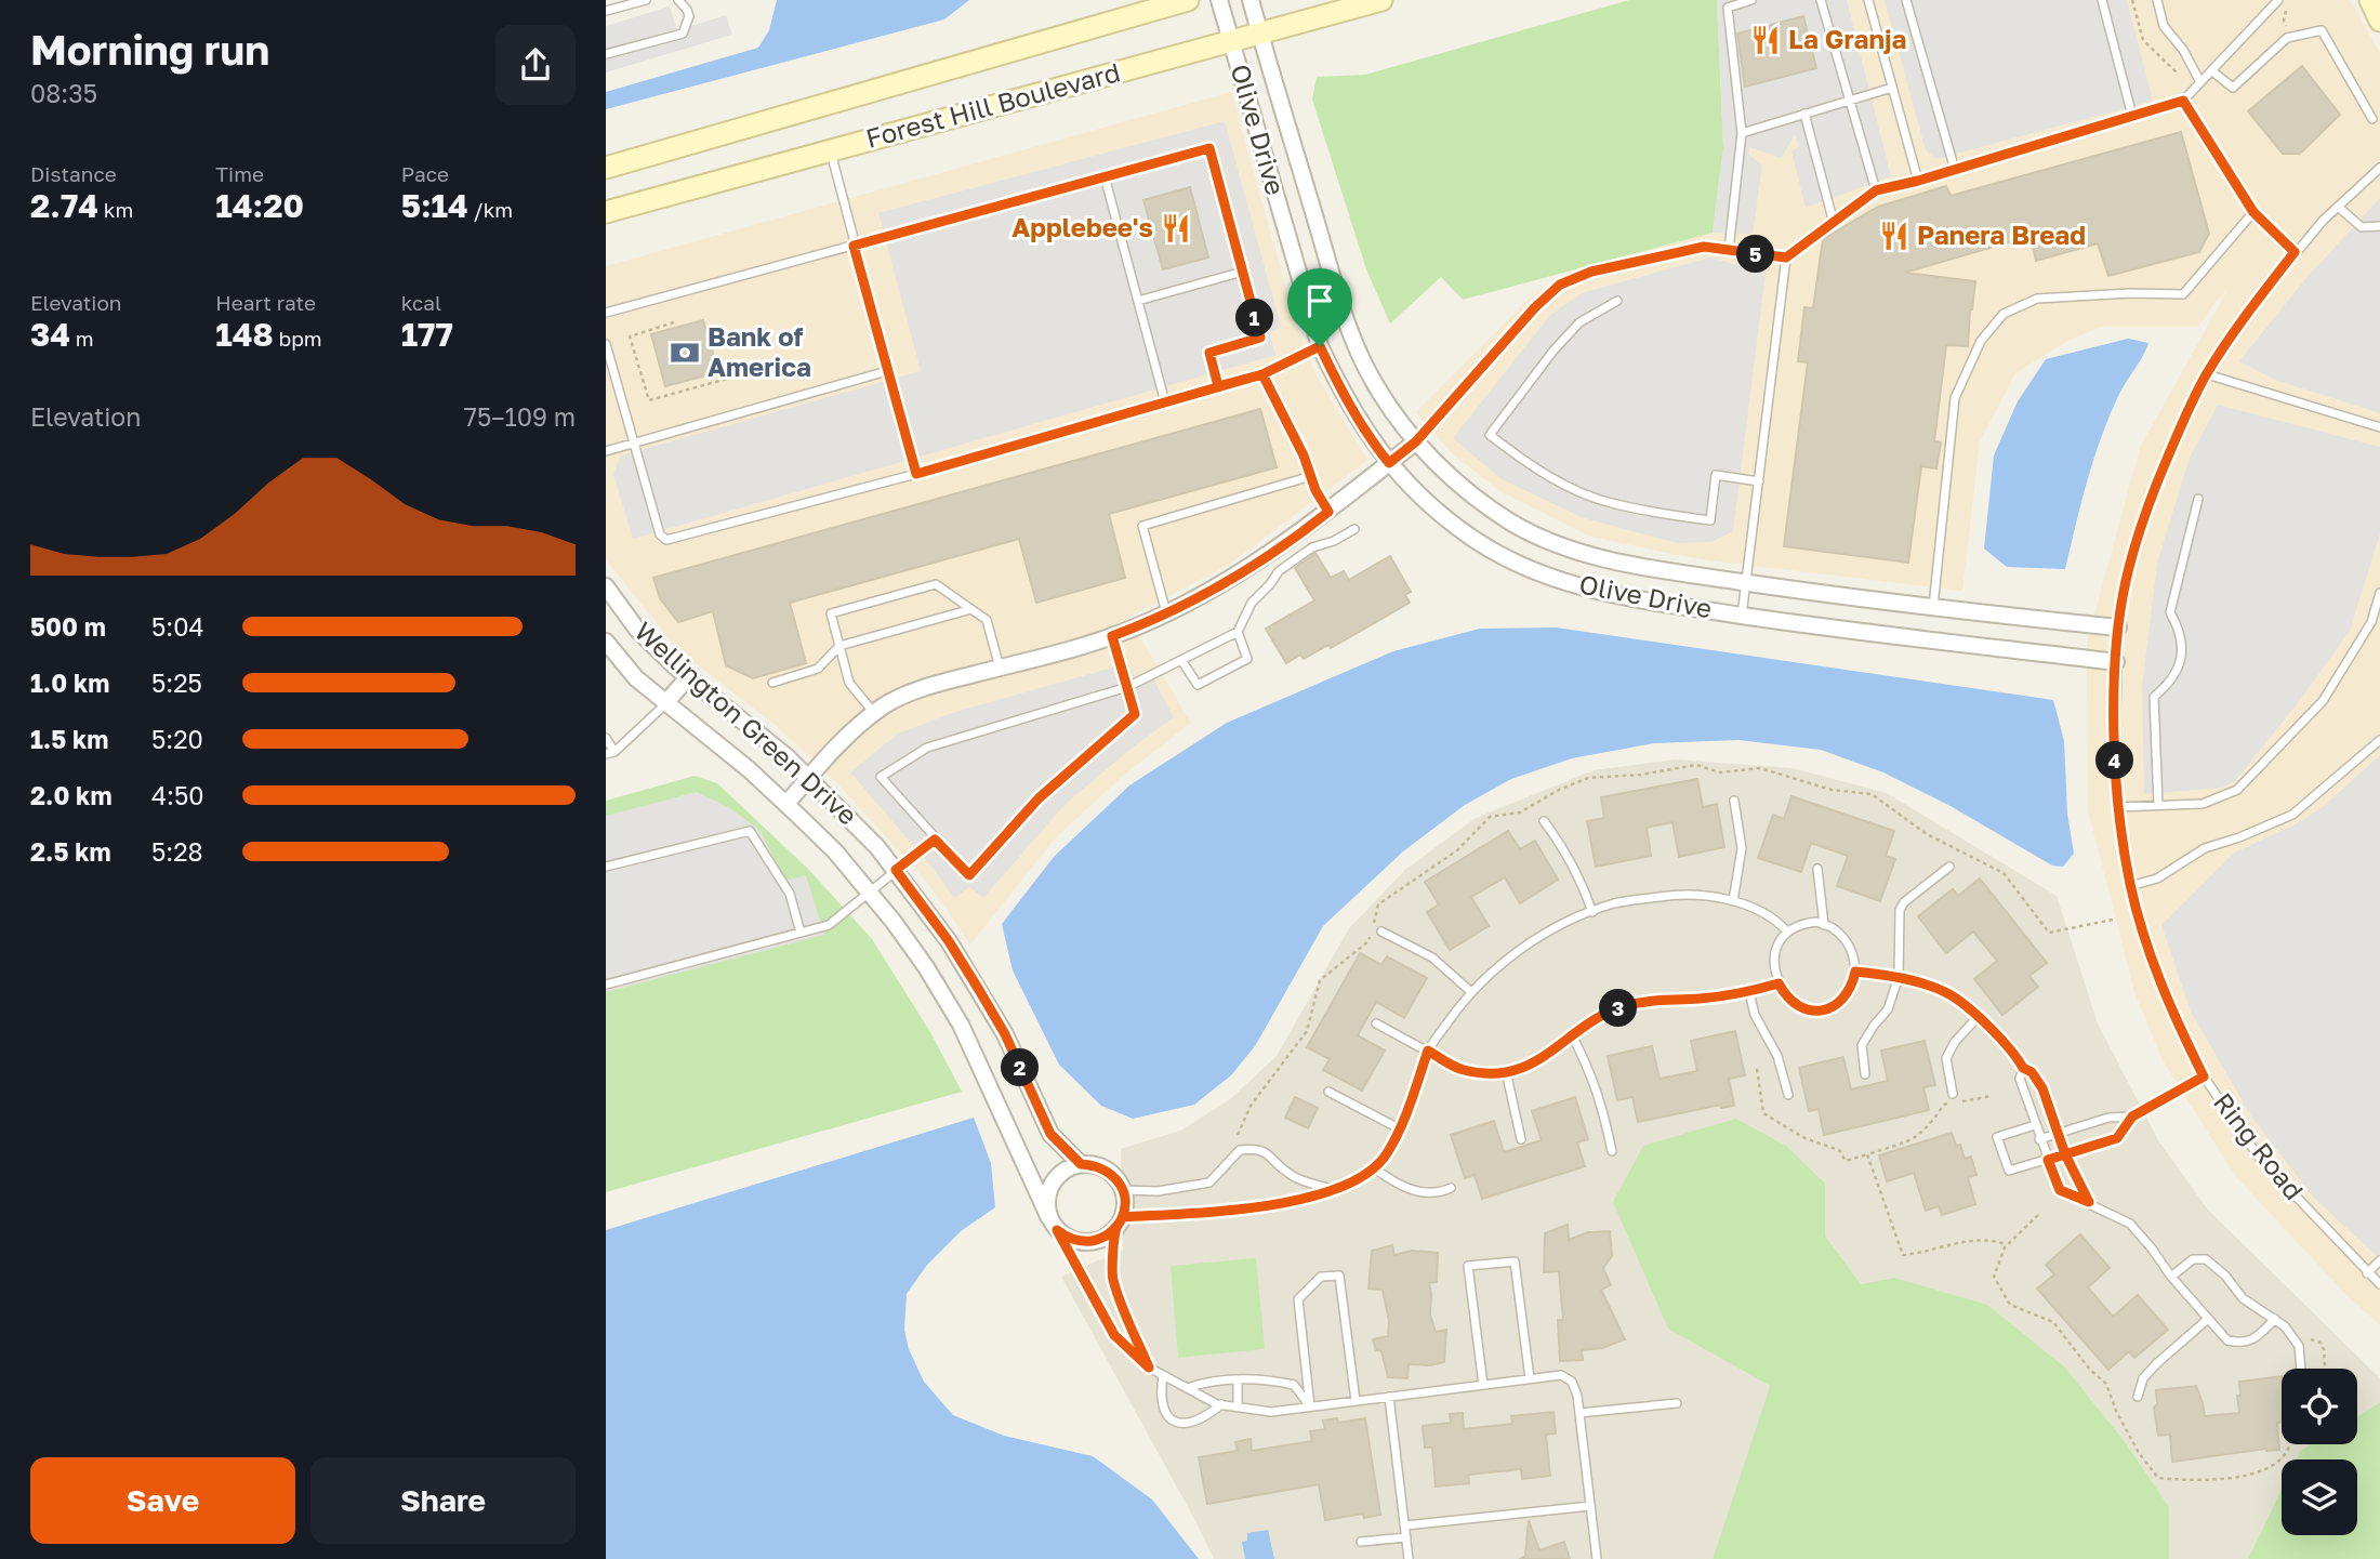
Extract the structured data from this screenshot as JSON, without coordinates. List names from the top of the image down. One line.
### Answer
{"streets":{"main road":["Forest Hill Boulevard"],"street":["Olive Drive","Wellington Green Drive"],"lane":["Ring Road"]},"crossings":[["Forest Hill Boulevard","Olive Drive"],["Olive Drive","Ring Road"]],"places":{"restaurant":["La Granja","Applebee's","Panera Bread"],"bank":["Bank of America"]},"page":{"heading":["Morning run","08:35"],"stats":[["Distance","2.74 km"],["Time","14:20"],["Pace","5:14 /km"],["Elevation","34 m"],["Heart rate","148 bpm"],["kcal","177"]],"pins":["5","1","4","3","2"],"chart":["Elevation","75–109 m"],"list":[{"name":"500 m","note":"5:04"},{"name":"1.0 km","note":"5:25"},{"name":"1.5 km","note":"5:20"},{"name":"2.0 km","note":"4:50"},{"name":"2.5 km","note":"5:28"}],"buttons":["Save","Share"]}}
